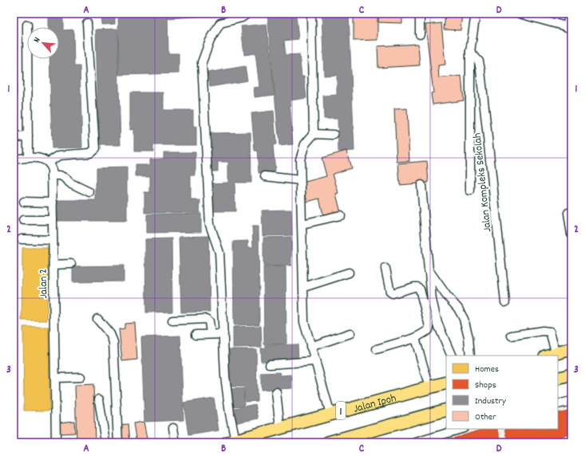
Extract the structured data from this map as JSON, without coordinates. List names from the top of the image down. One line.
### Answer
{"streets":{"highway":["Jalan Ipoh","1"],"street":["Jalan Kompleks Sekolah","Jalan 2"]},"legend":["Homes","Shops","Industry","Other"],"north":"top left","grid":{"columns":["A","B","C","D"],"rows":["1","2","3"]}}
